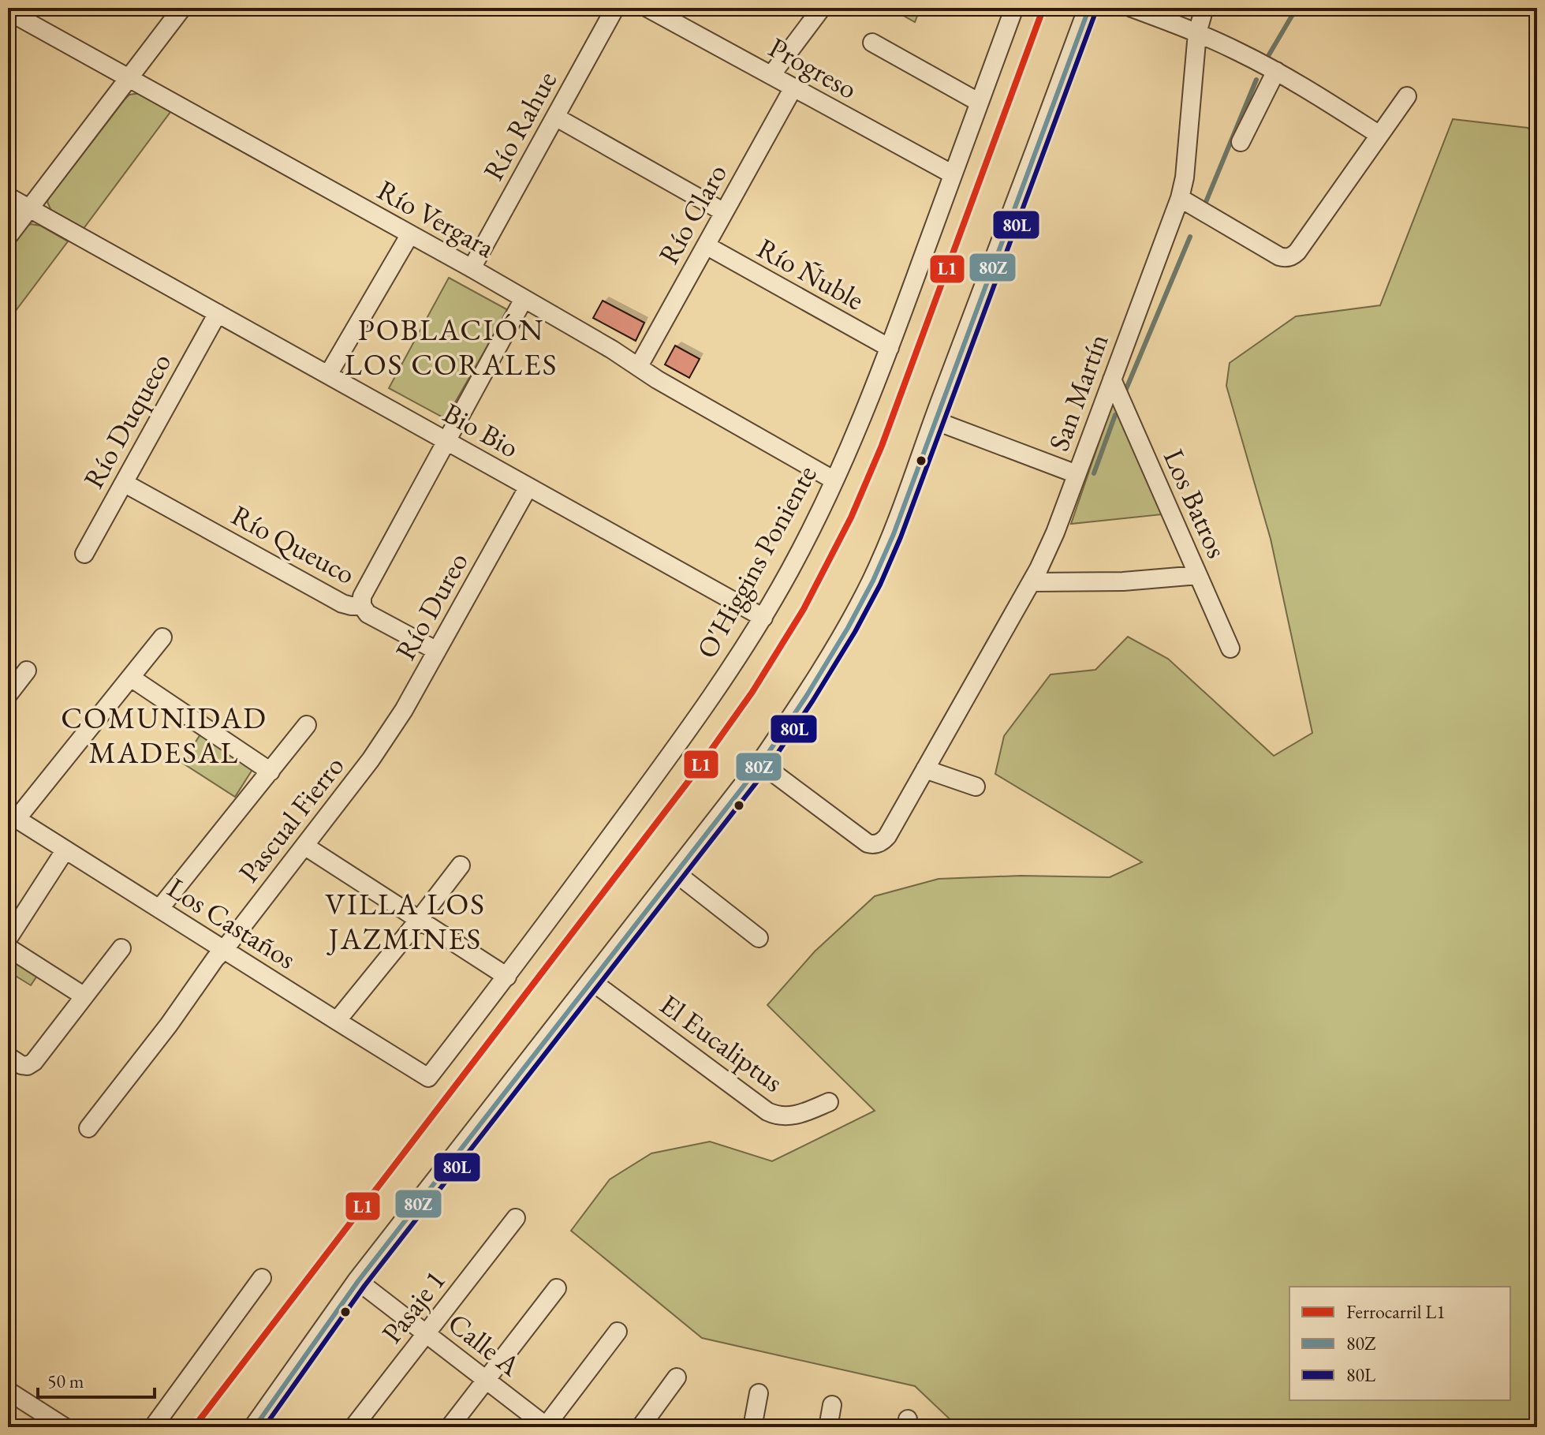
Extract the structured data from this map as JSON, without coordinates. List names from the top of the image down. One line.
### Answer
{"streets":{"street":["Progreso","Río Rahue","Río Claro","Río Vergara","Río Ñuble","San Martín","Río Duqueco","Bio Bio","Los Batros","Río Queuco","O'Higgins Poniente","Río Dureo","Pascual Fierro","Los Castaños","El Eucaliptus","Pasaje 1","Calle A"]},"crossings":[["Progreso","Río Claro"],["Progreso","O'Higgins Poniente"],["Río Rahue","Río Vergara"],["Río Claro","Río Vergara"],["Río Claro","Río Ñuble"],["Río Vergara","O'Higgins Poniente"],["Río Ñuble","O'Higgins Poniente"],["San Martín","Los Batros"],["Río Duqueco","Bio Bio"],["Río Duqueco","Río Queuco"],["Bio Bio","O'Higgins Poniente"],["Bio Bio","Río Dureo"],["Río Queuco","Río Dureo"],["O'Higgins Poniente","Los Castaños"],["Río Dureo","Pascual Fierro"],["Pascual Fierro","Los Castaños"],["Pasaje 1","Calle A"]],"districts":["POBLACIÓN LOS CORALES","COMUNIDAD MADESAL","VILLA LOS JAZMINES"],"lines":["rail line L1","transit line 80Z","transit line 80L"],"legend":["Ferrocarril L1","80Z","80L"],"scale_bar":"50 m"}
